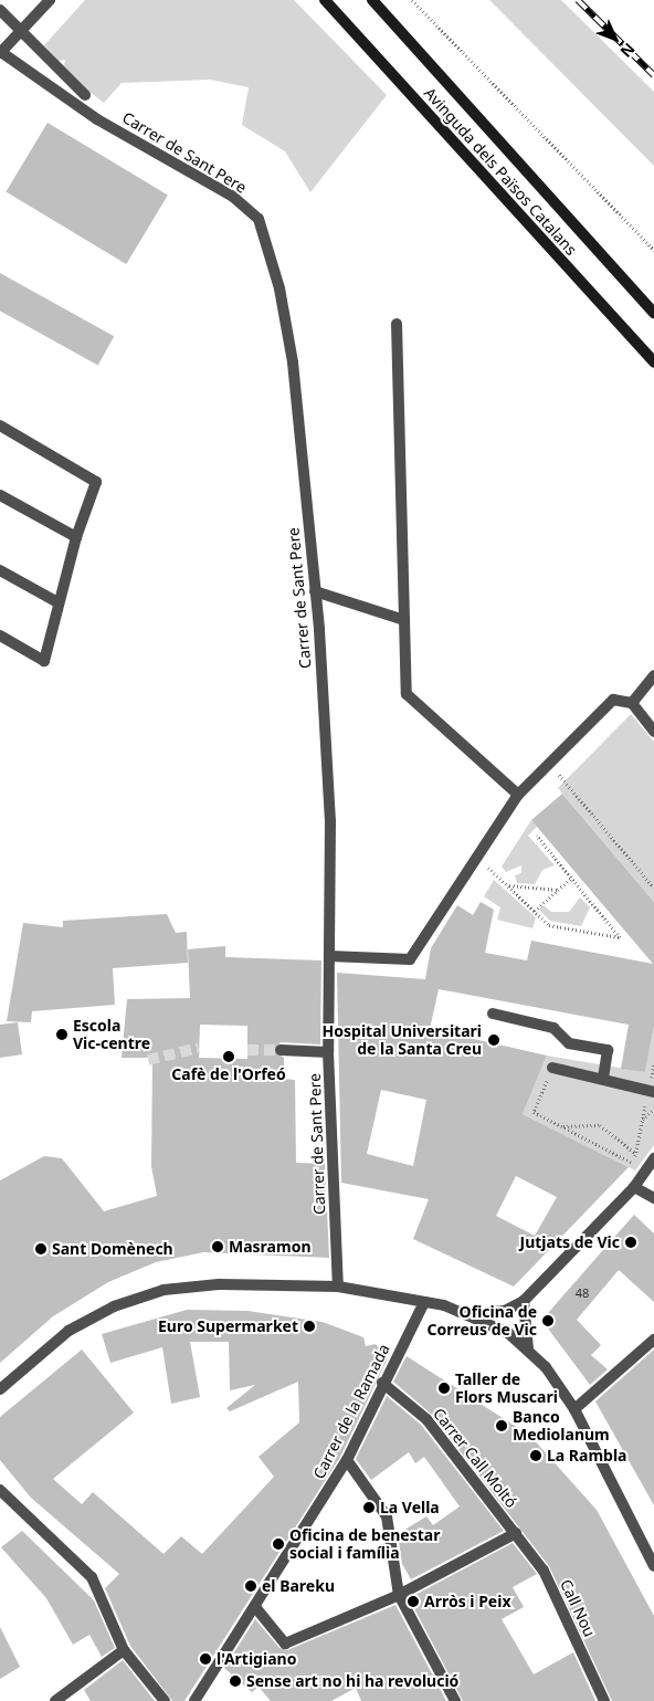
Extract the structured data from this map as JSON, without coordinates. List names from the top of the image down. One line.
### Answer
{"streets":{"street":["Carrer de Sant Pere","Avinguda dels Països Catalans","Carrer de la Ramada","Carrer Call Moltó","Call Nou"]},"crossings":[["Carrer de la Ramada","Carrer Call Moltó"],["Carrer Call Moltó","Call Nou"]],"places":["Escola Vic-centre","Hospital Universitari de la Santa Creu","Cafè de l'Orfeó","Jutjats de Vic","Masramon","Sant Domènech","Oficina de Correus de Vic","Euro Supermarket","Taller de Flors Muscari","Banco Mediolanum","La Rambla","La Vella","Oficina de benestar social i família","el Bareku","Arròs i Peix","l'Artigiano","Sense art no hi ha revolució"],"house_numbers":["48"],"north":"bottom right"}
